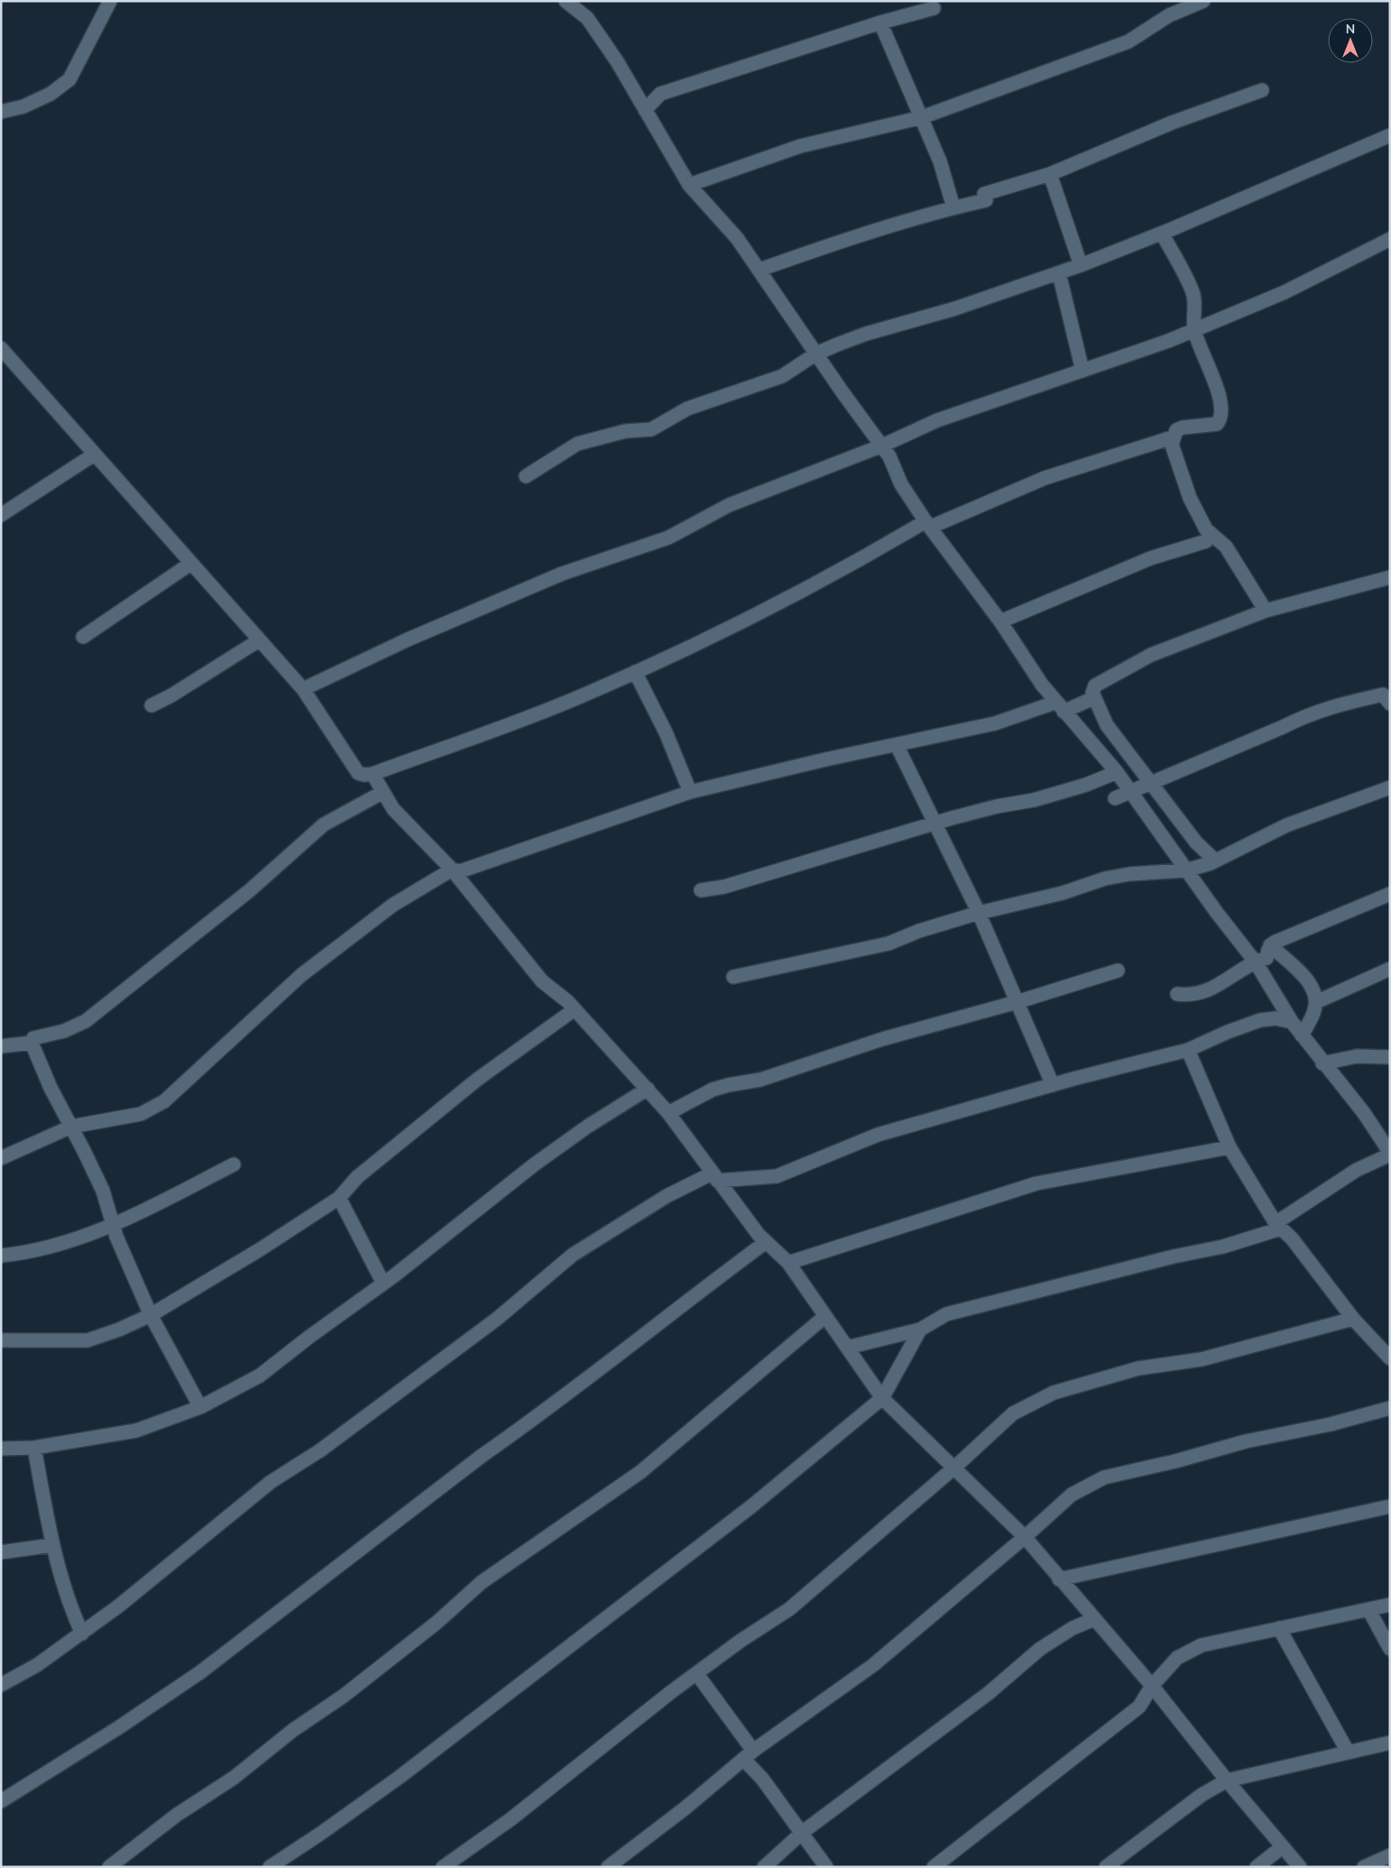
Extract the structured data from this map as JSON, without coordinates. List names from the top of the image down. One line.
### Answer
{"north":"top"}
